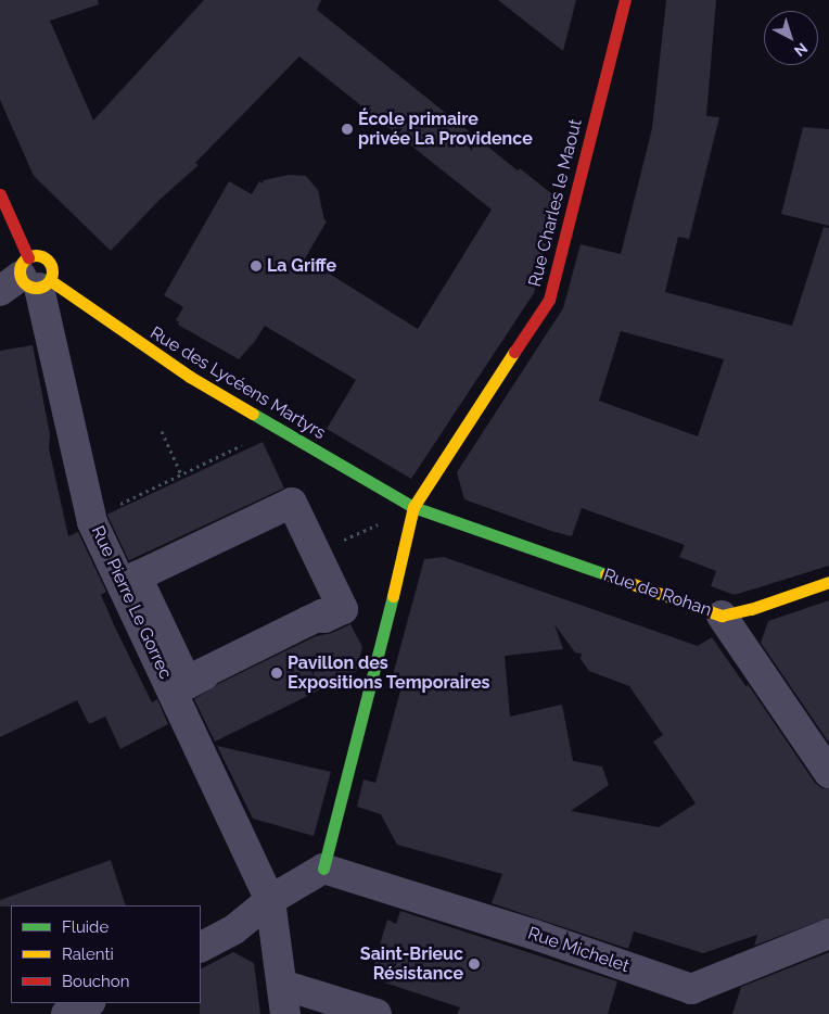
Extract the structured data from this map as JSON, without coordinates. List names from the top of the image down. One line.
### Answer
{"streets":{"street":["Rue Charles le Maout","Rue des Lycéens Martyrs","Rue de Rohan","Rue Pierre Le Gorrec","Rue Michelet"]},"crossings":[["Rue Charles le Maout","Rue des Lycéens Martyrs"],["Rue Charles le Maout","Rue de Rohan"],["Rue des Lycéens Martyrs","Rue de Rohan"],["Rue des Lycéens Martyrs","Rue Pierre Le Gorrec"]],"places":["École primaire privée La Providence","La Griffe","Pavillon des Expositions Temporaires","Saint-Brieuc Résistance"],"legend":["Fluide","Ralenti","Bouchon"],"north":"bottom right"}
